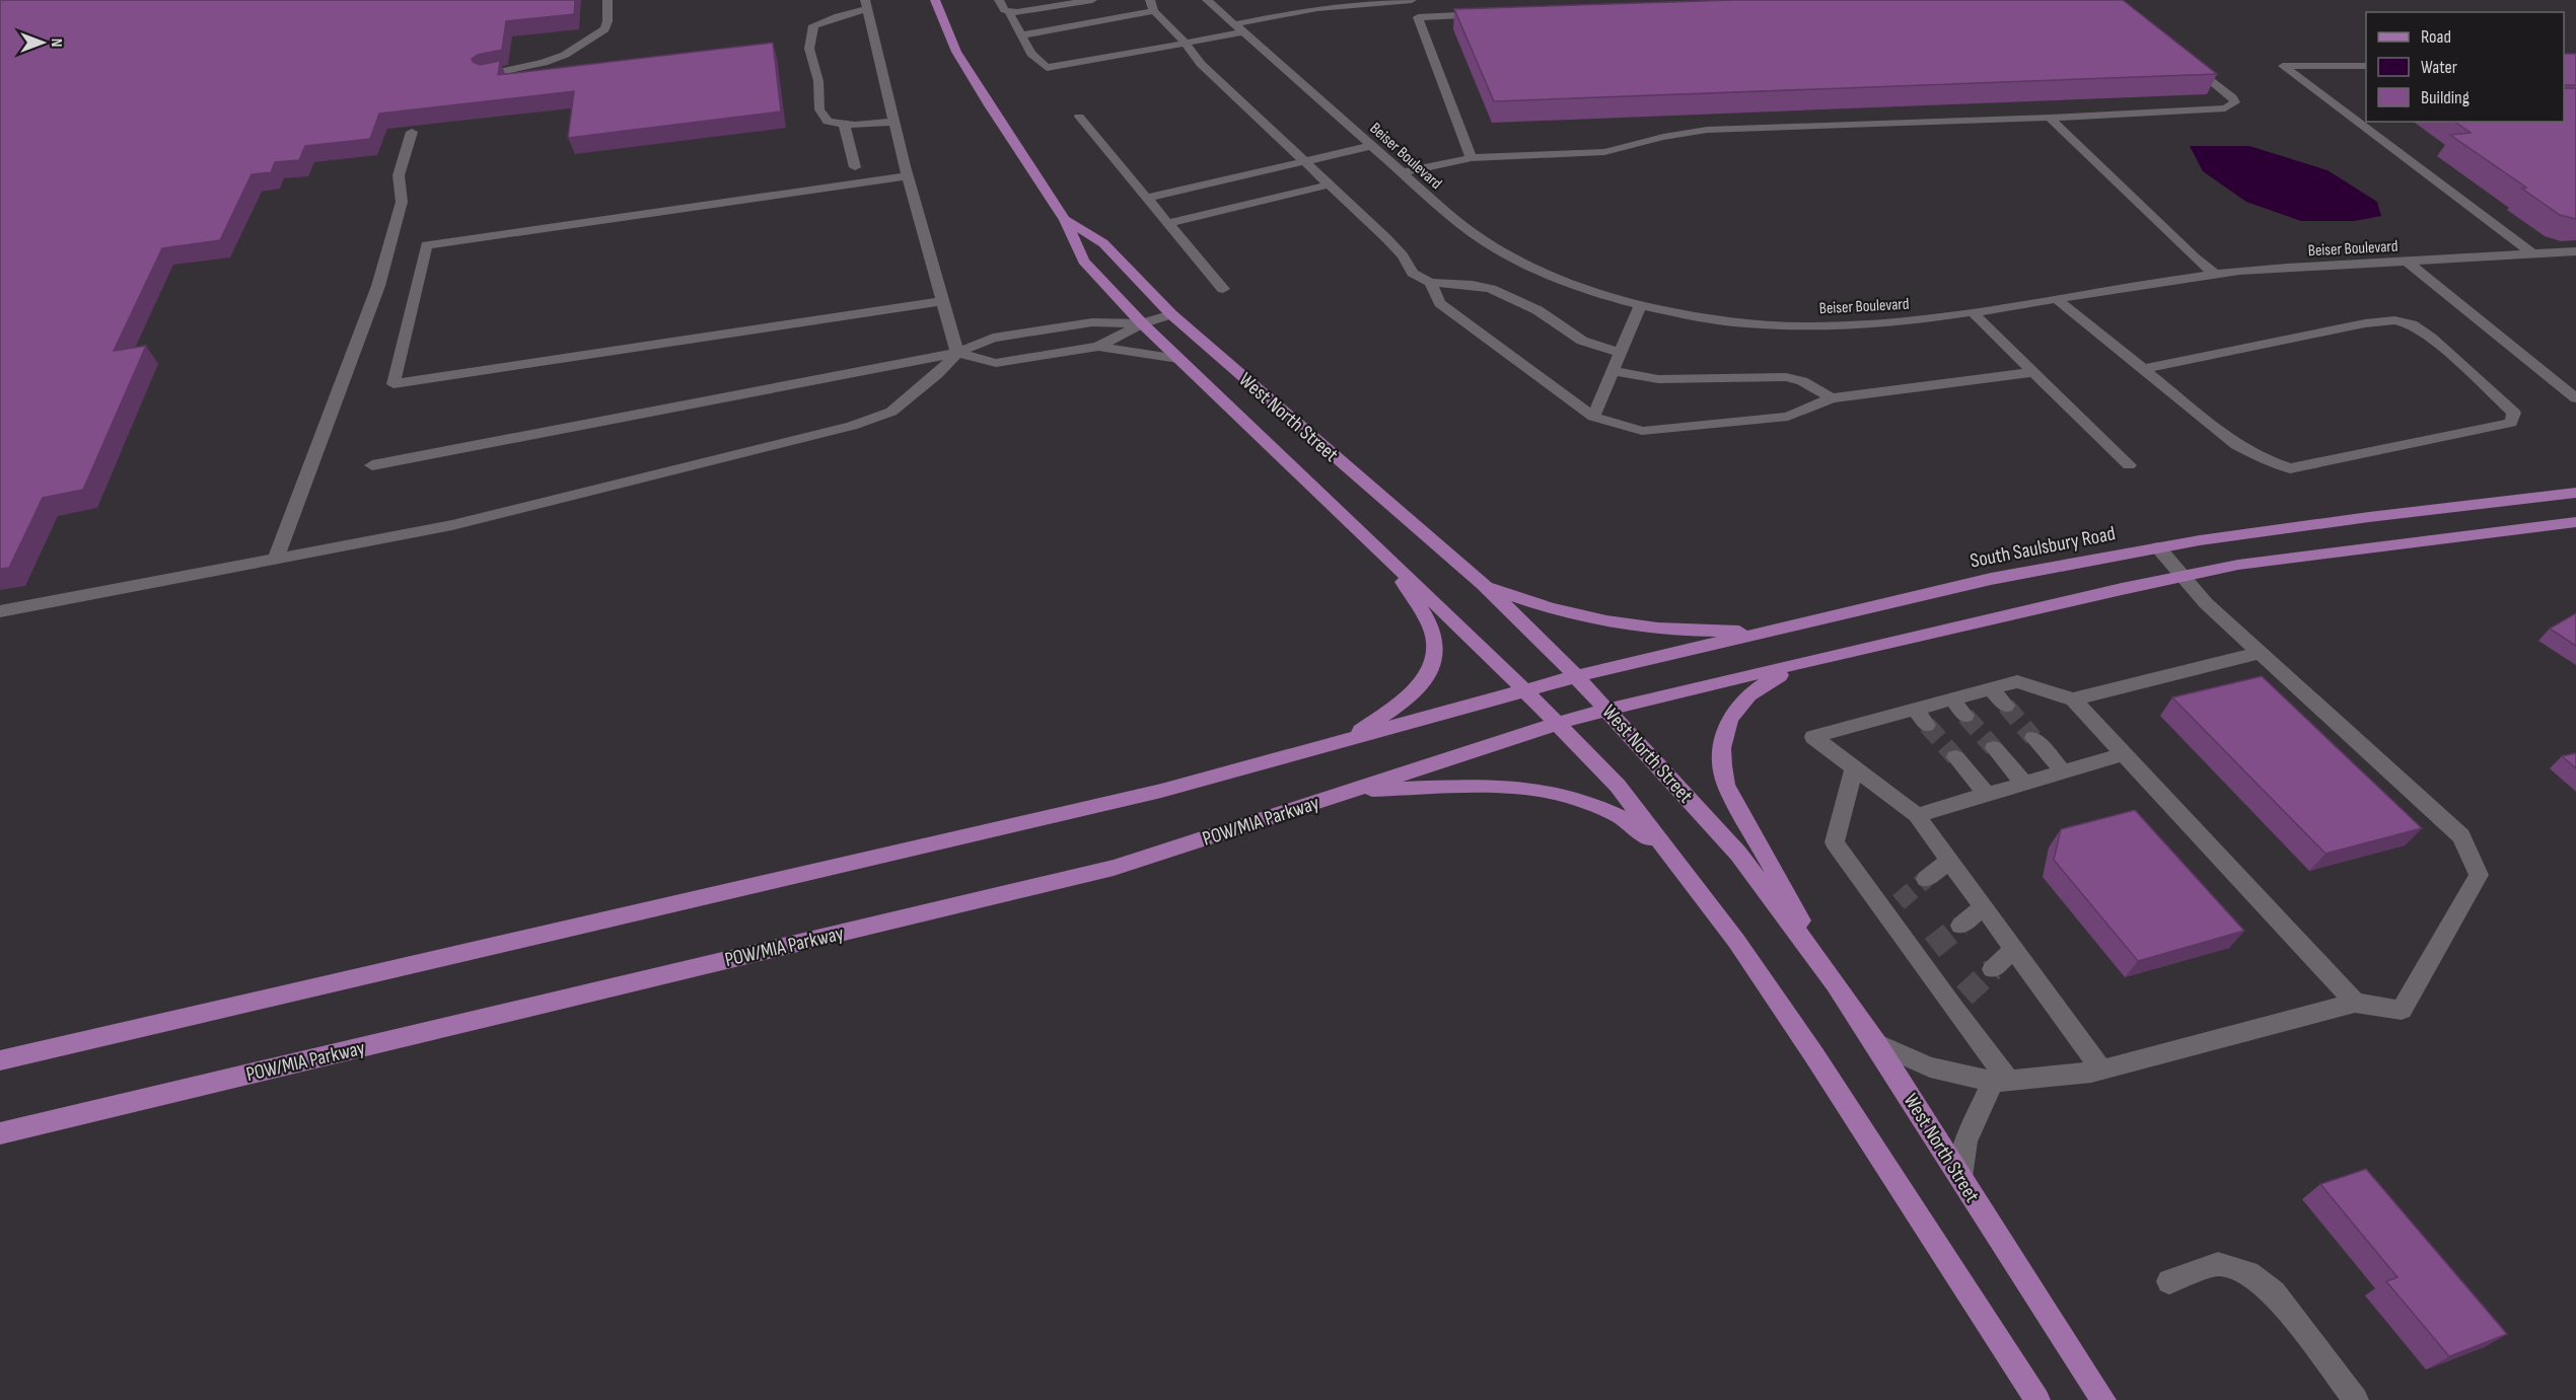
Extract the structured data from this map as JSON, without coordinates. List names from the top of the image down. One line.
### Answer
{"streets":{"main road":["West North Street","South Saulsbury Road","POW/MIA Parkway"],"street":["Beiser Boulevard"]},"crossings":[["West North Street","South Saulsbury Road"],["West North Street","POW/MIA Parkway"]],"legend":["Road","Water","Building"],"north":"right"}
